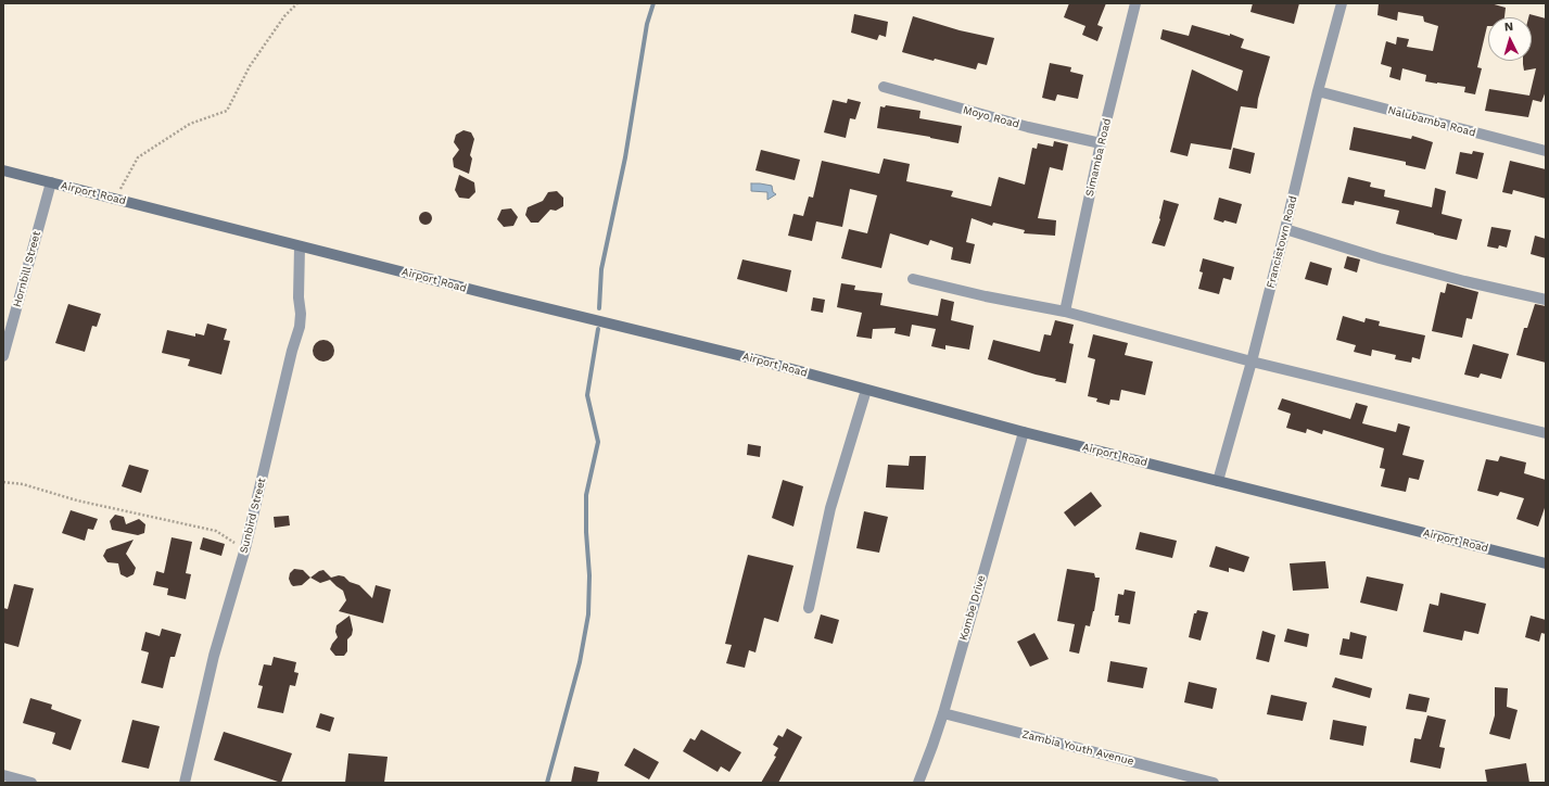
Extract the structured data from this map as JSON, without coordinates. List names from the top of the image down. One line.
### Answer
{"streets":{"street":["Moyo Road","Nalubamba Road","Simamba Road","Airport Road","Francistown Road","Hornbill Street","Sunbird Street","Kombe Drive","Zambia Youth Avenue"]},"crossings":[["Moyo Road","Simamba Road"],["Nalubamba Road","Francistown Road"],["Airport Road","Francistown Road"],["Airport Road","Hornbill Street"],["Airport Road","Sunbird Street"],["Airport Road","Kombe Drive"],["Kombe Drive","Zambia Youth Avenue"]],"north":"top"}
